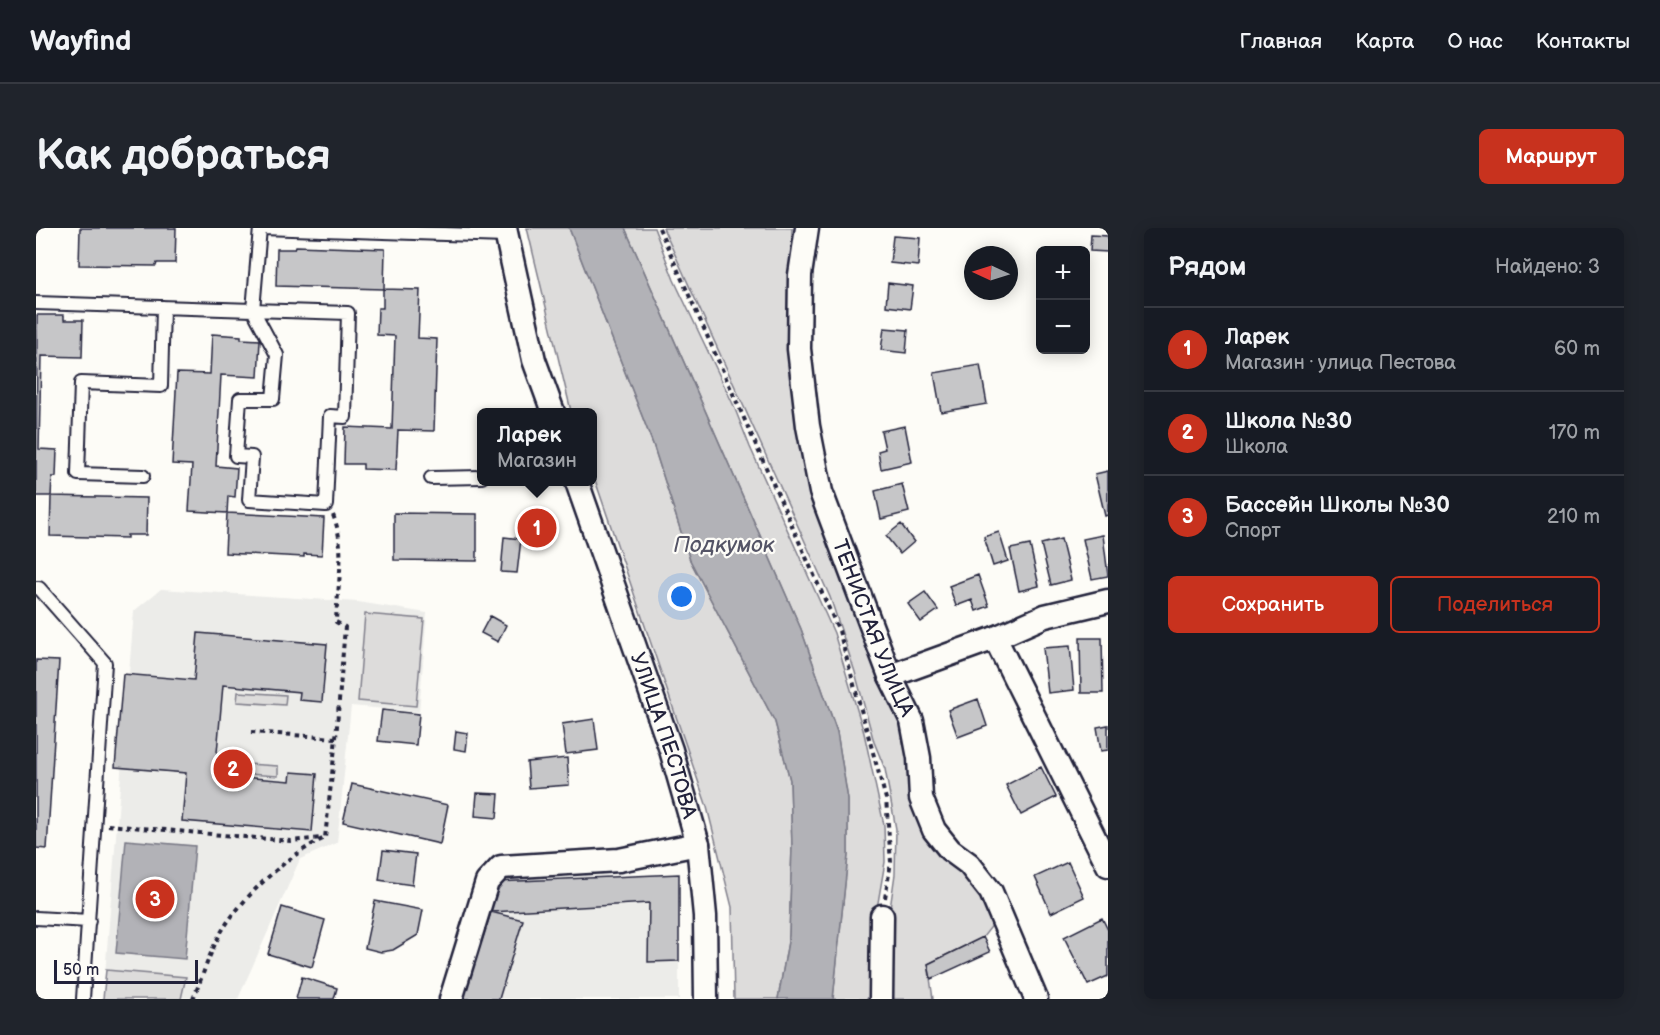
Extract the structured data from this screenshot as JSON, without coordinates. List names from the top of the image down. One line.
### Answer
{"streets":{"street":["ТЕНИСТАЯ УЛИЦА","УЛИЦА ПЕСТОВА"]},"water":["Подкумок"],"scale_bar":"50 m","north":"left","page":{"header":"Wayfind","nav":["Главная","Карта","О нас","Контакты"],"buttons":["Маршрут",["Сохранить","Поделиться"]],"title":"Как добраться","heading":["Рядом","Найдено: 3"],"map_buttons":["+","−"],"list":[{"mark":"1","name":"Ларек","note":"Магазин · улица Пестова","value":"60 m"},{"mark":"2","name":"Школа №30","note":"Школа","value":"170 m"},{"mark":"3","name":"Бассейн Школы №30","note":"Спорт","value":"210 m"}],"popup":["Ларек","Магазин"],"pins":["1","2","3"],"scale":"50 m"}}
